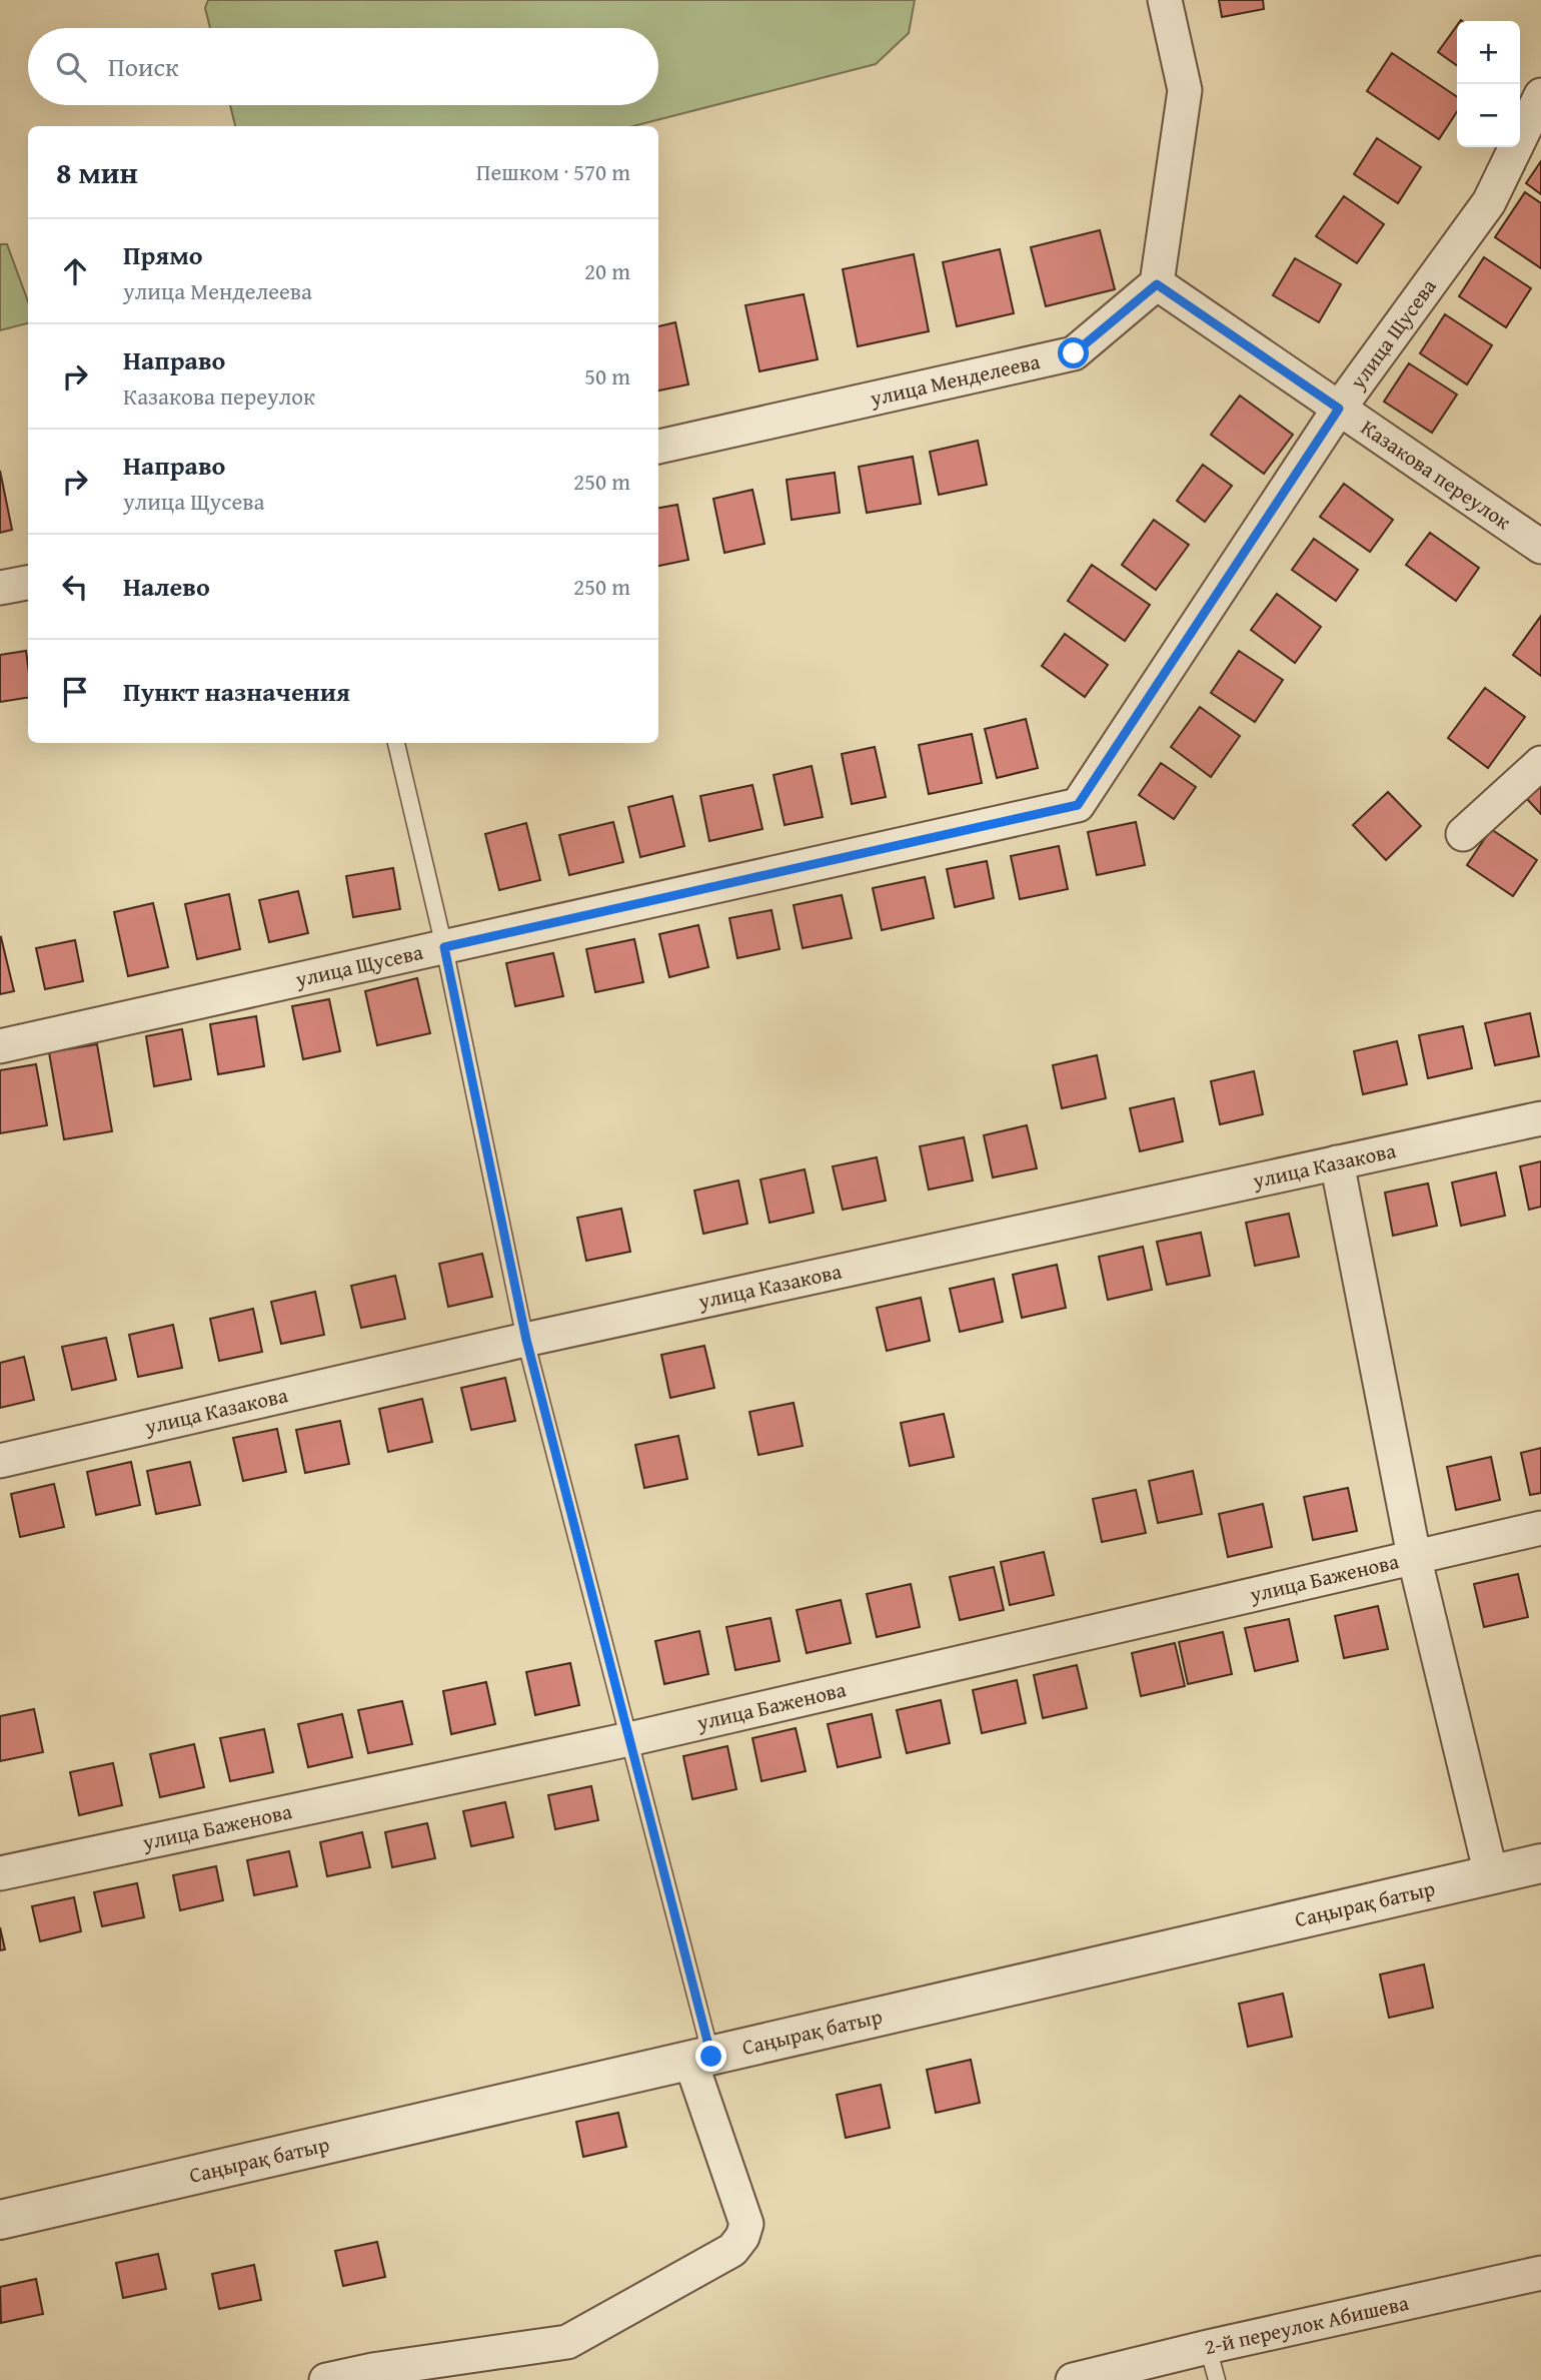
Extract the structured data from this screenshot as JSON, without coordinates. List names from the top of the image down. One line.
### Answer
{"streets":{"street":["улица Щусева","улица Менделеева","Казакова переулок","улица Казакова","улица Баженова","Саңырақ батыр","2-й переулок Абишева"]},"crossings":[["улица Щусева","Казакова переулок"],["улица Менделеева","Казакова переулок"]],"page":{"map_buttons":["+","−"],"search":"Поиск","heading":["8 мин","Пешком · 570 m"],"list":[["Прямо","улица Менделеева","20 m"],["Направо","Казакова переулок","50 m"],["Направо","улица Щусева","250 m"],["Налево","250 m"],"Пункт назначения"]}}
